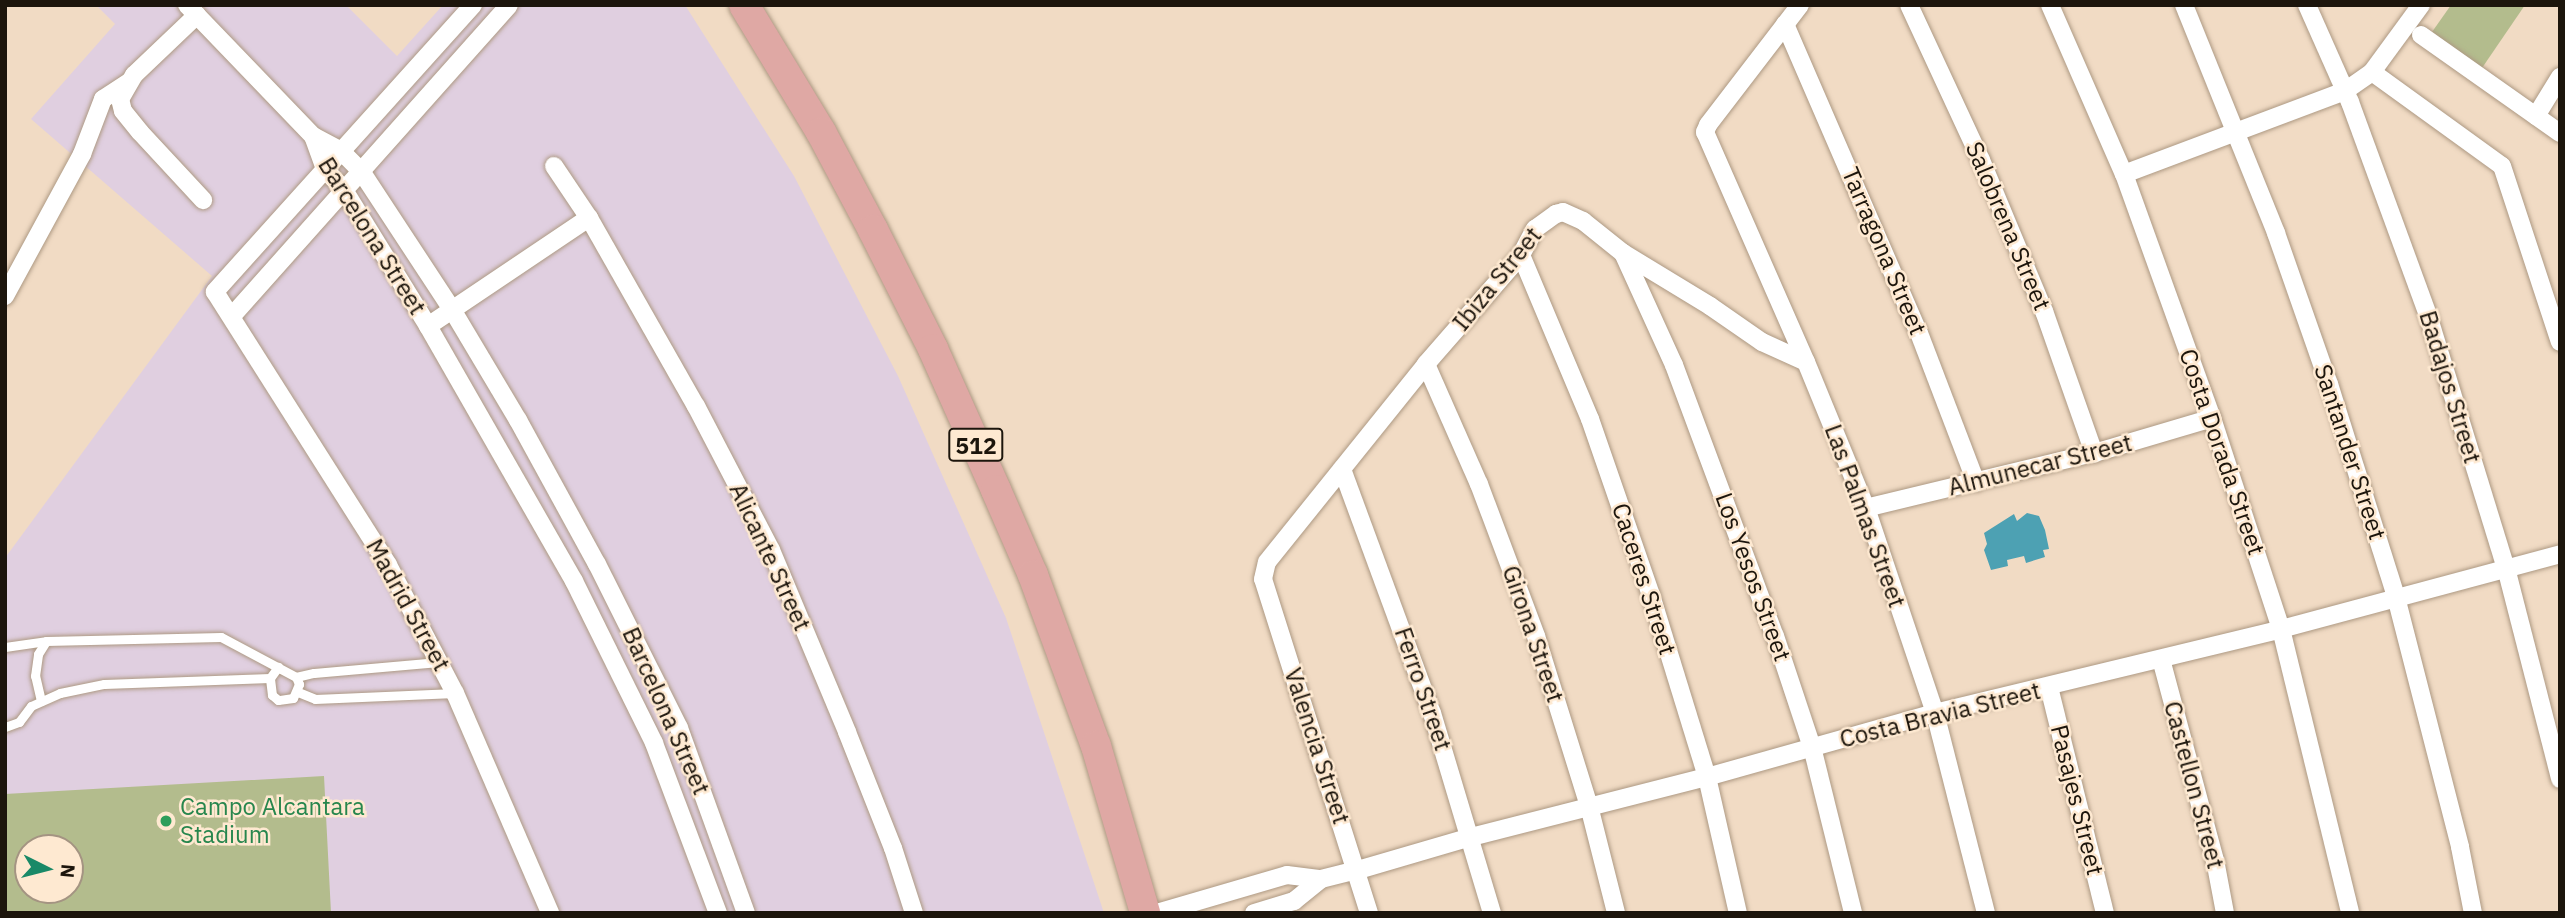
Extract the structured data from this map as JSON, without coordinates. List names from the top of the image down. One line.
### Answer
{"streets":{"main road":["512"],"street":["Salobrena Street","Barcelona Street","Tarragona Street","Ibiza Street","Badajos Street","Costa Dorada Street","Santander Street","Almunecar Street","Las Palmas Street","Alicante Street","Los Yesos Street","Caceres Street","Madrid Street","Girona Street","Ferro Street","Costa Bravia Street","Valencia Street","Castellon Street","Pasajes Street"]},"crossings":[["Salobrena Street","Almunecar Street"],["Barcelona Street","Madrid Street"],["Tarragona Street","Almunecar Street"],["Tarragona Street","Las Palmas Street"],["Ibiza Street","Las Palmas Street"],["Ibiza Street","Los Yesos Street"],["Ibiza Street","Caceres Street"],["Ibiza Street","Girona Street"],["Ibiza Street","Ferro Street"],["Ibiza Street","Valencia Street"],["Badajos Street","Costa Bravia Street"],["Costa Dorada Street","Almunecar Street"],["Costa Dorada Street","Costa Bravia Street"],["Santander Street","Costa Bravia Street"],["Almunecar Street","Las Palmas Street"],["Las Palmas Street","Costa Bravia Street"],["Los Yesos Street","Costa Bravia Street"],["Caceres Street","Costa Bravia Street"],["Girona Street","Costa Bravia Street"],["Ferro Street","Costa Bravia Street"],["Costa Bravia Street","Valencia Street"],["Costa Bravia Street","Castellon Street"],["Costa Bravia Street","Pasajes Street"]],"places":["Campo Alcantara Stadium"],"north":"right"}
